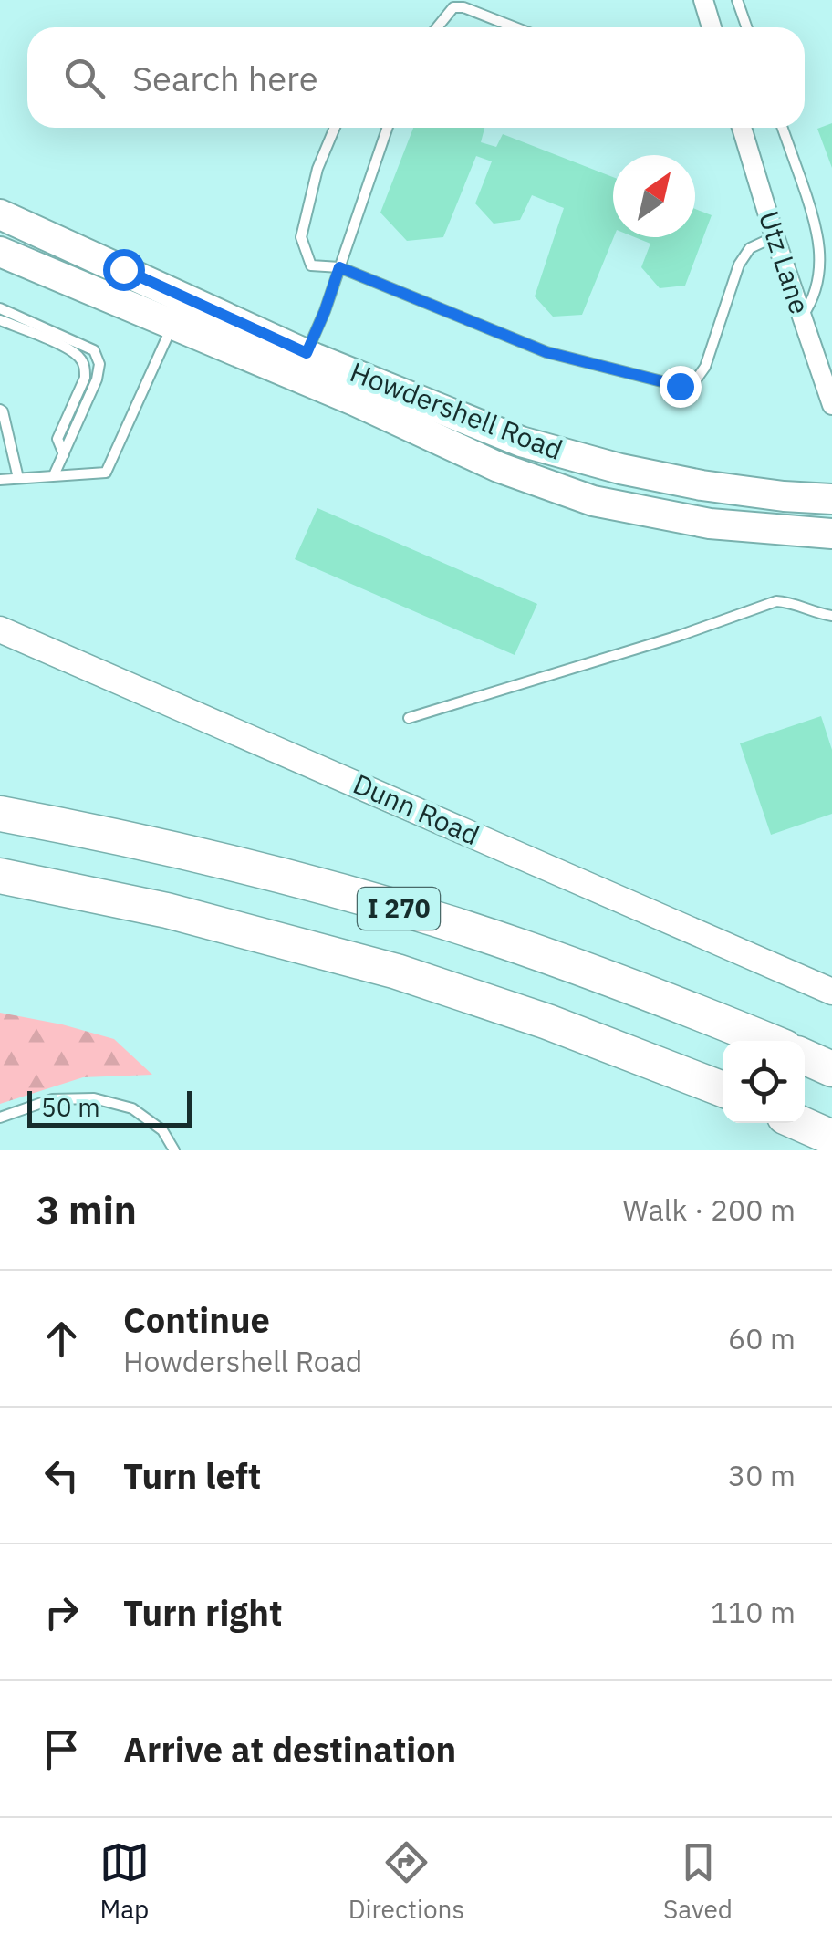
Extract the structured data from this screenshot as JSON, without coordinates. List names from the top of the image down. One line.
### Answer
{"streets":{"highway":["I 270"],"main road":["Howdershell Road"],"street":["Utz Lane","Dunn Road"]},"scale_bar":"50 m","north":"top right","page":{"search":"Search here","scale":"50 m","heading":["3 min","Walk · 200 m"],"list":[["Continue","Howdershell Road","60 m"],["Turn left","30 m"],["Turn right","110 m"],"Arrive at destination"],"nav":["Map","Directions","Saved"]}}
